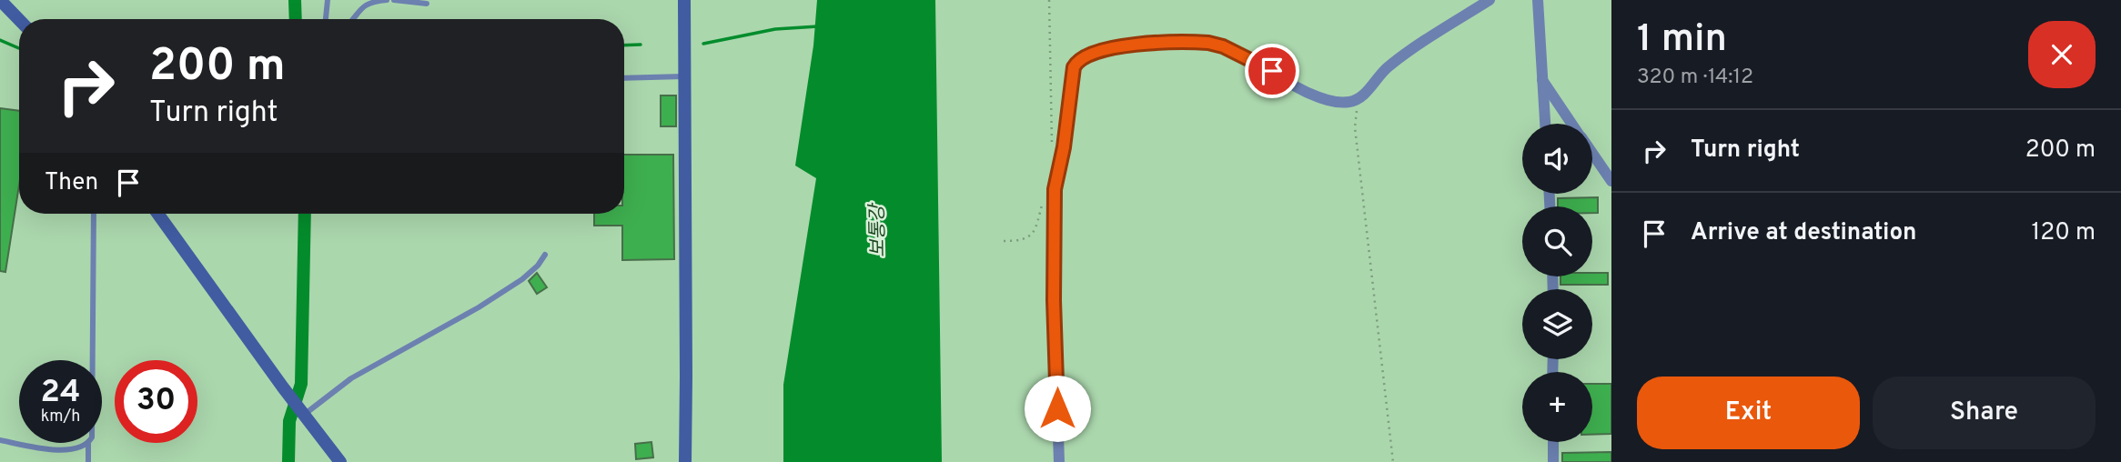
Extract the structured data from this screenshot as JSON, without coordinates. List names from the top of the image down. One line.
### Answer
{"water":["보통강"],"page":{"heading":["1 min","320 m · 14:12"],"turn":["200 m","Turn right"],"list":[{"name":"Turn right","value":"200 m"},{"name":"Arrive at destination","value":"120 m"}],"map_buttons":"+","then":"Then","speed":"24 km/h","limit":"30","buttons":["Exit","Share"]}}
